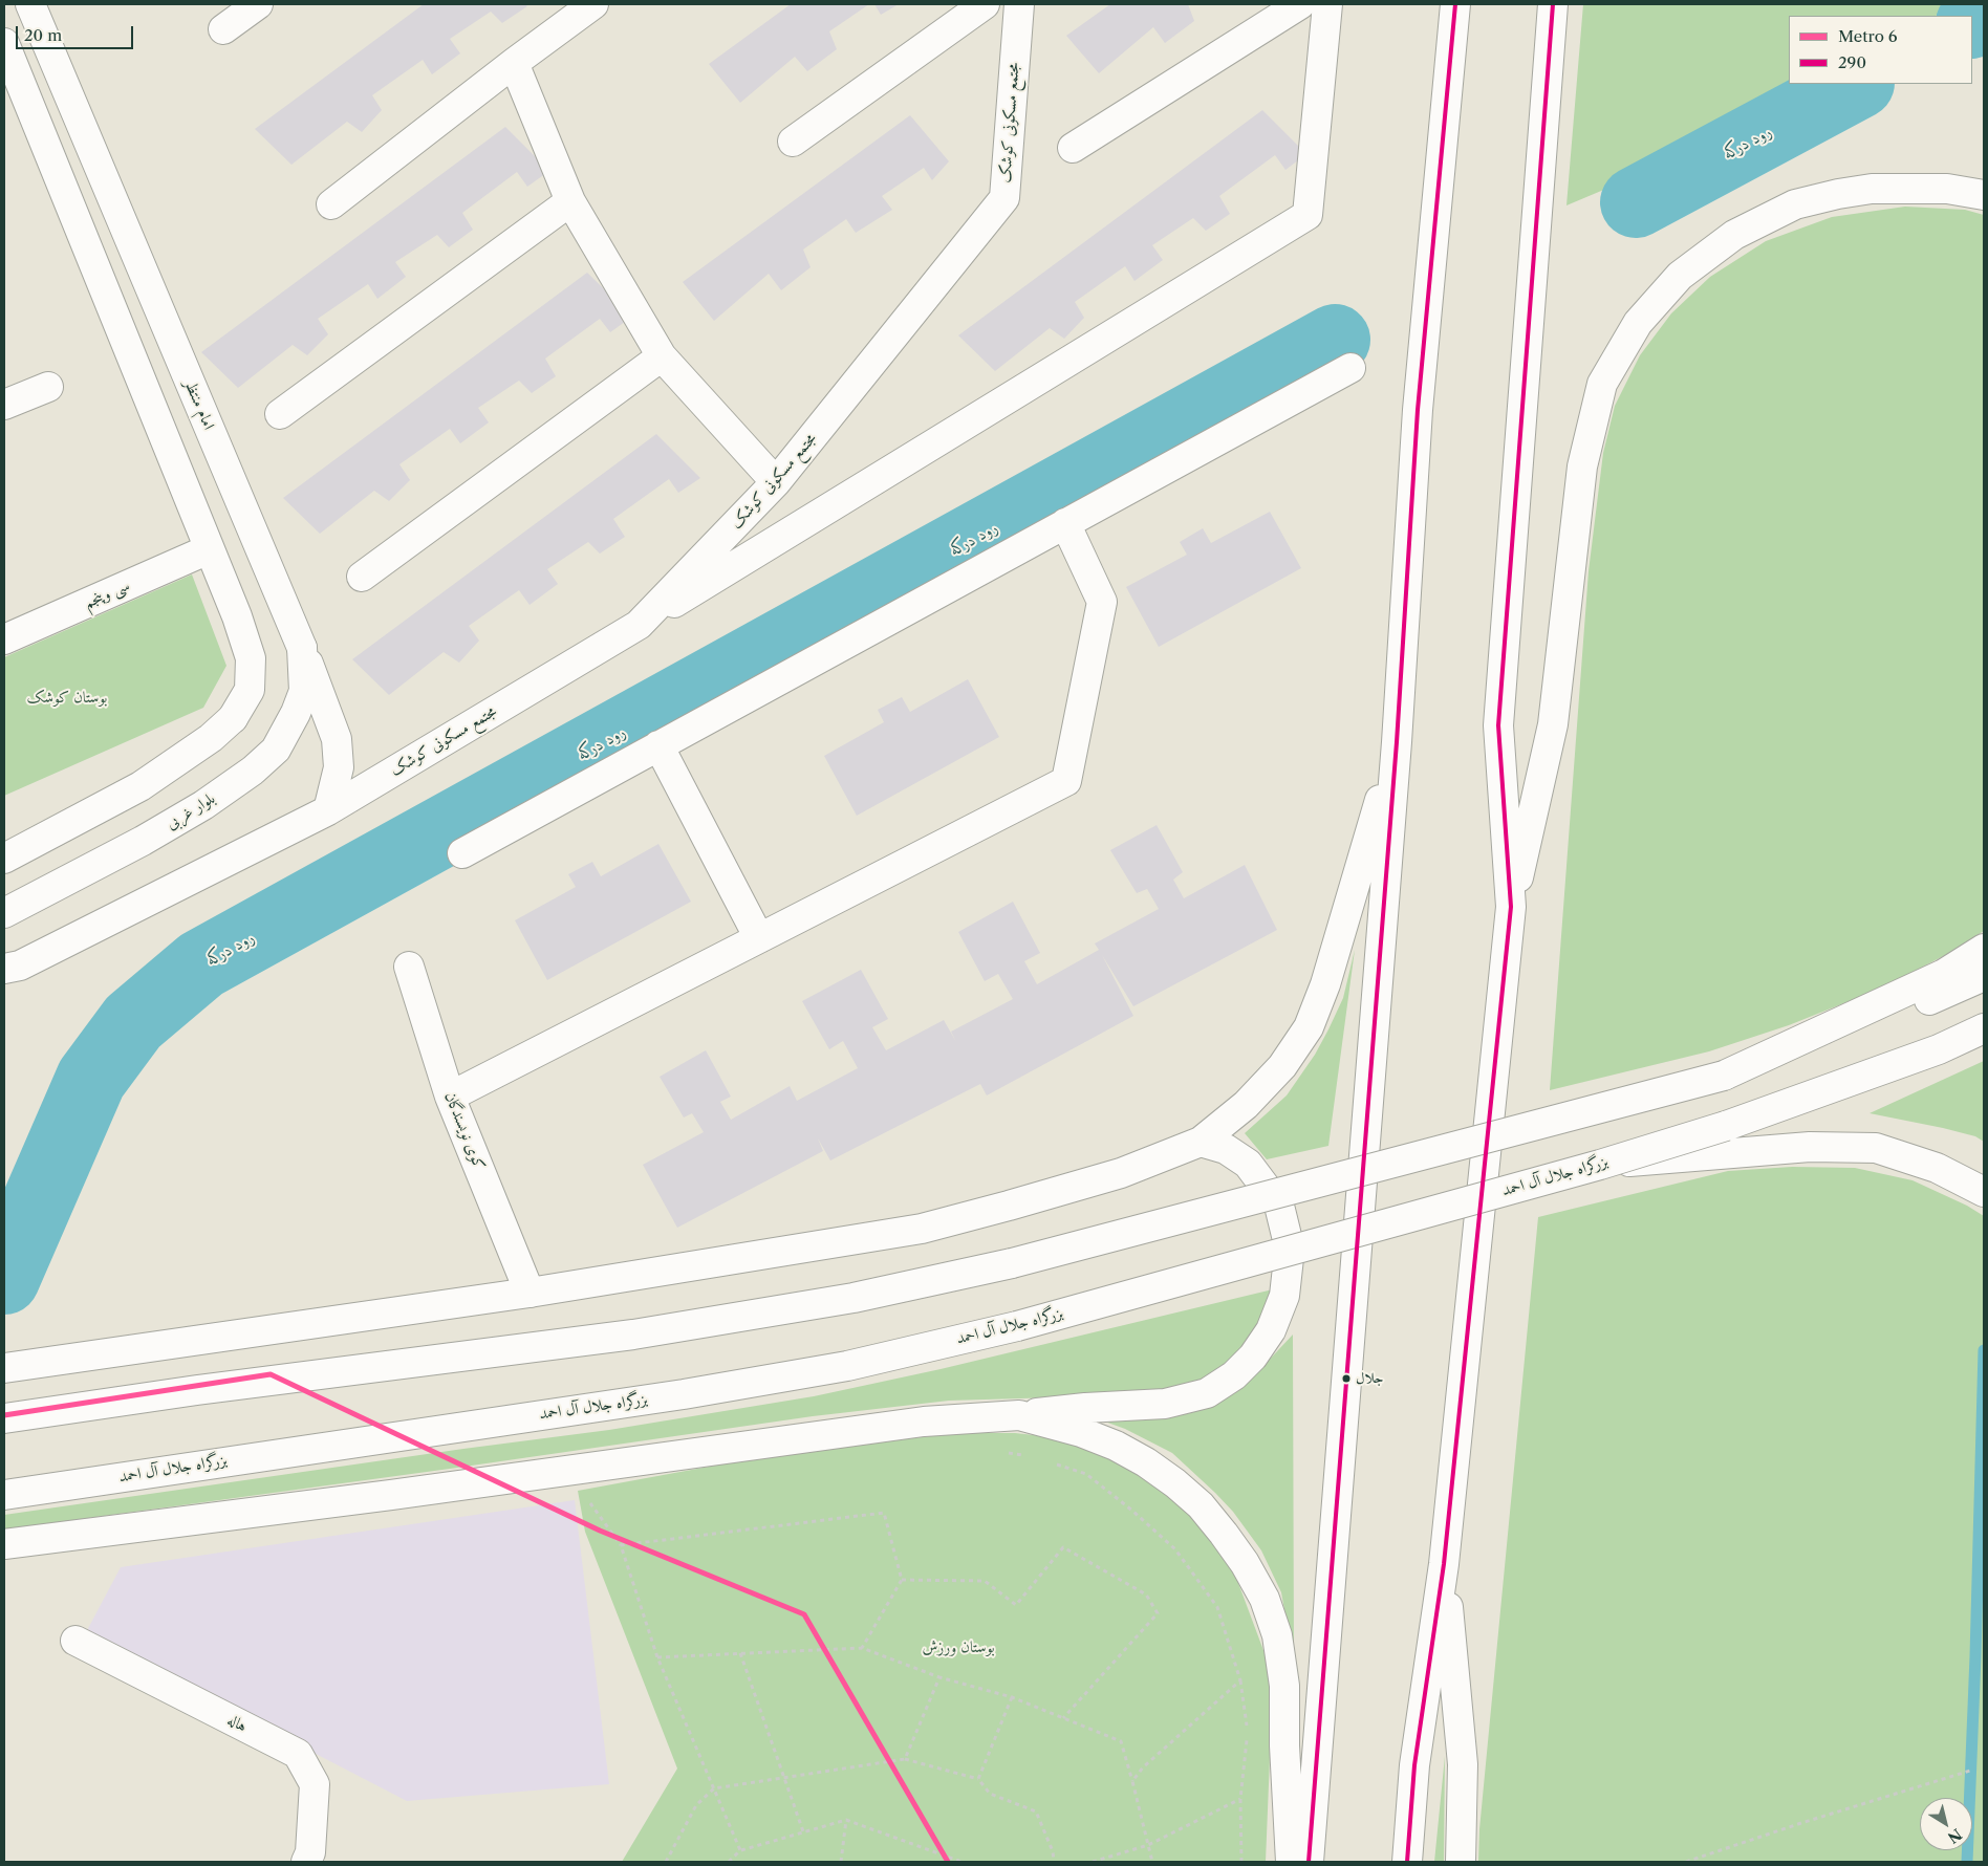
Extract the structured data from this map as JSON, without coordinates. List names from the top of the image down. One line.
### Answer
{"streets":{"main road":["مجتمع مسکونی کوشک","امام منتظر","سی وپنجم","بلوار غربی","کوی نویسندگان","بزرگراه جلال آل احمد","هاله"]},"crossings":[["مجتمع مسکونی کوشک","امام منتظر"],["امام منتظر","بلوار غربی"]],"water":["رود درکه"],"parks":["بوستان کوشک","بوستان ورزش"],"places":["جلال"],"lines":["transit line 290","metro line 6"],"legend":["Metro 6","290"],"scale_bar":"20 m","north":"bottom right"}
